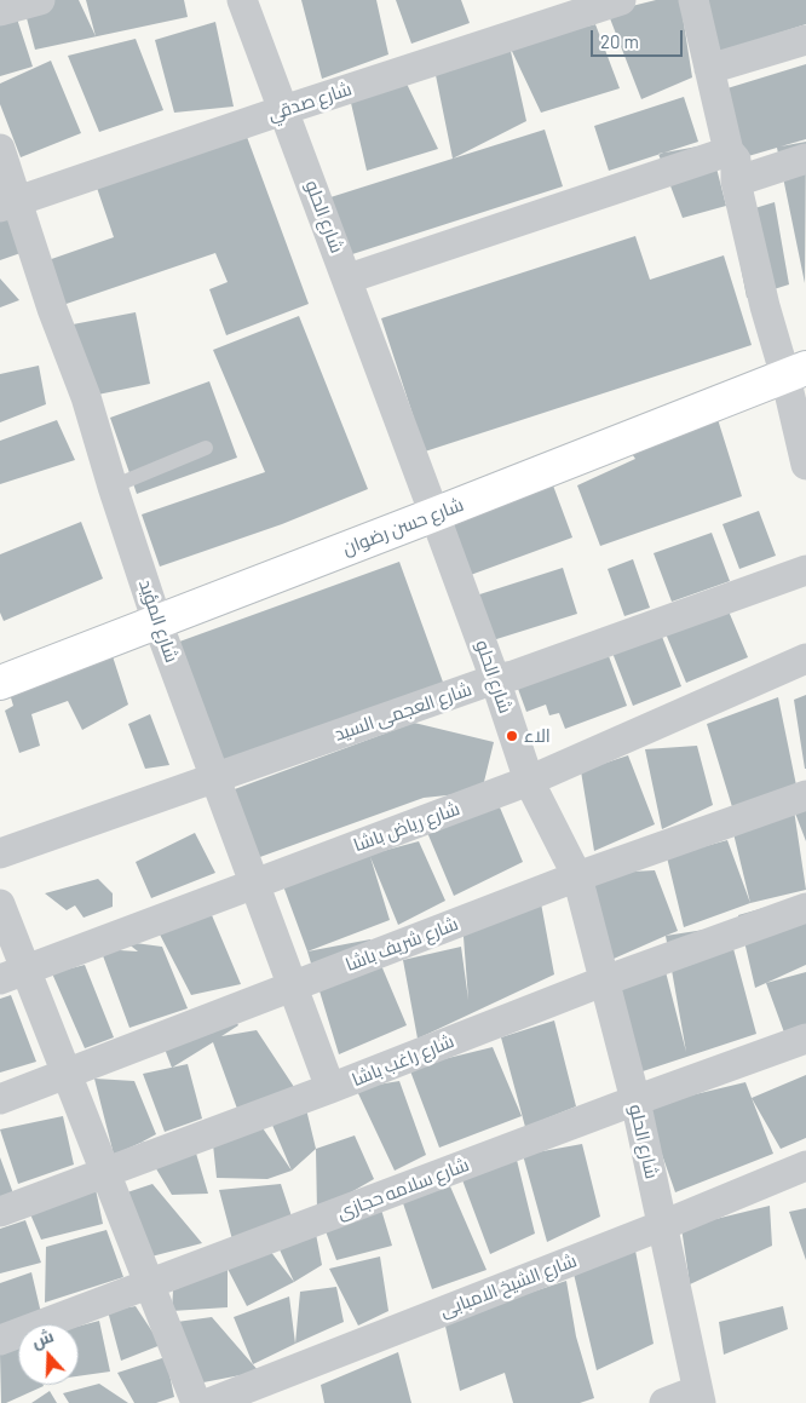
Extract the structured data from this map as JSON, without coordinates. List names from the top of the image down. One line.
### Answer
{"streets":{"street":["شارع صدقي","شارع الحلو","شارع حسن رضوان","شارع المؤيد","شارع العجمى السيد","شارع رياض باشا","شارع شريف باشا","شارع راغب باشا","شارع سلامه حجازى","شارع الشيخ الامبابى"]},"crossings":[["شارع صدقي","شارع الحلو"],["شارع صدقي","شارع المؤيد"],["شارع الحلو","شارع حسن رضوان"],["شارع الحلو","شارع العجمى السيد"],["شارع الحلو","شارع رياض باشا"],["شارع الحلو","شارع شريف باشا"],["شارع الحلو","شارع راغب باشا"],["شارع الحلو","شارع سلامه حجازى"],["شارع الحلو","شارع الشيخ الامبابى"],["شارع حسن رضوان","شارع المؤيد"],["شارع المؤيد","شارع العجمى السيد"],["شارع المؤيد","شارع رياض باشا"],["شارع المؤيد","شارع شريف باشا"],["شارع المؤيد","شارع راغب باشا"]],"places":["الاء"],"scale_bar":"20 m","north":"top"}
